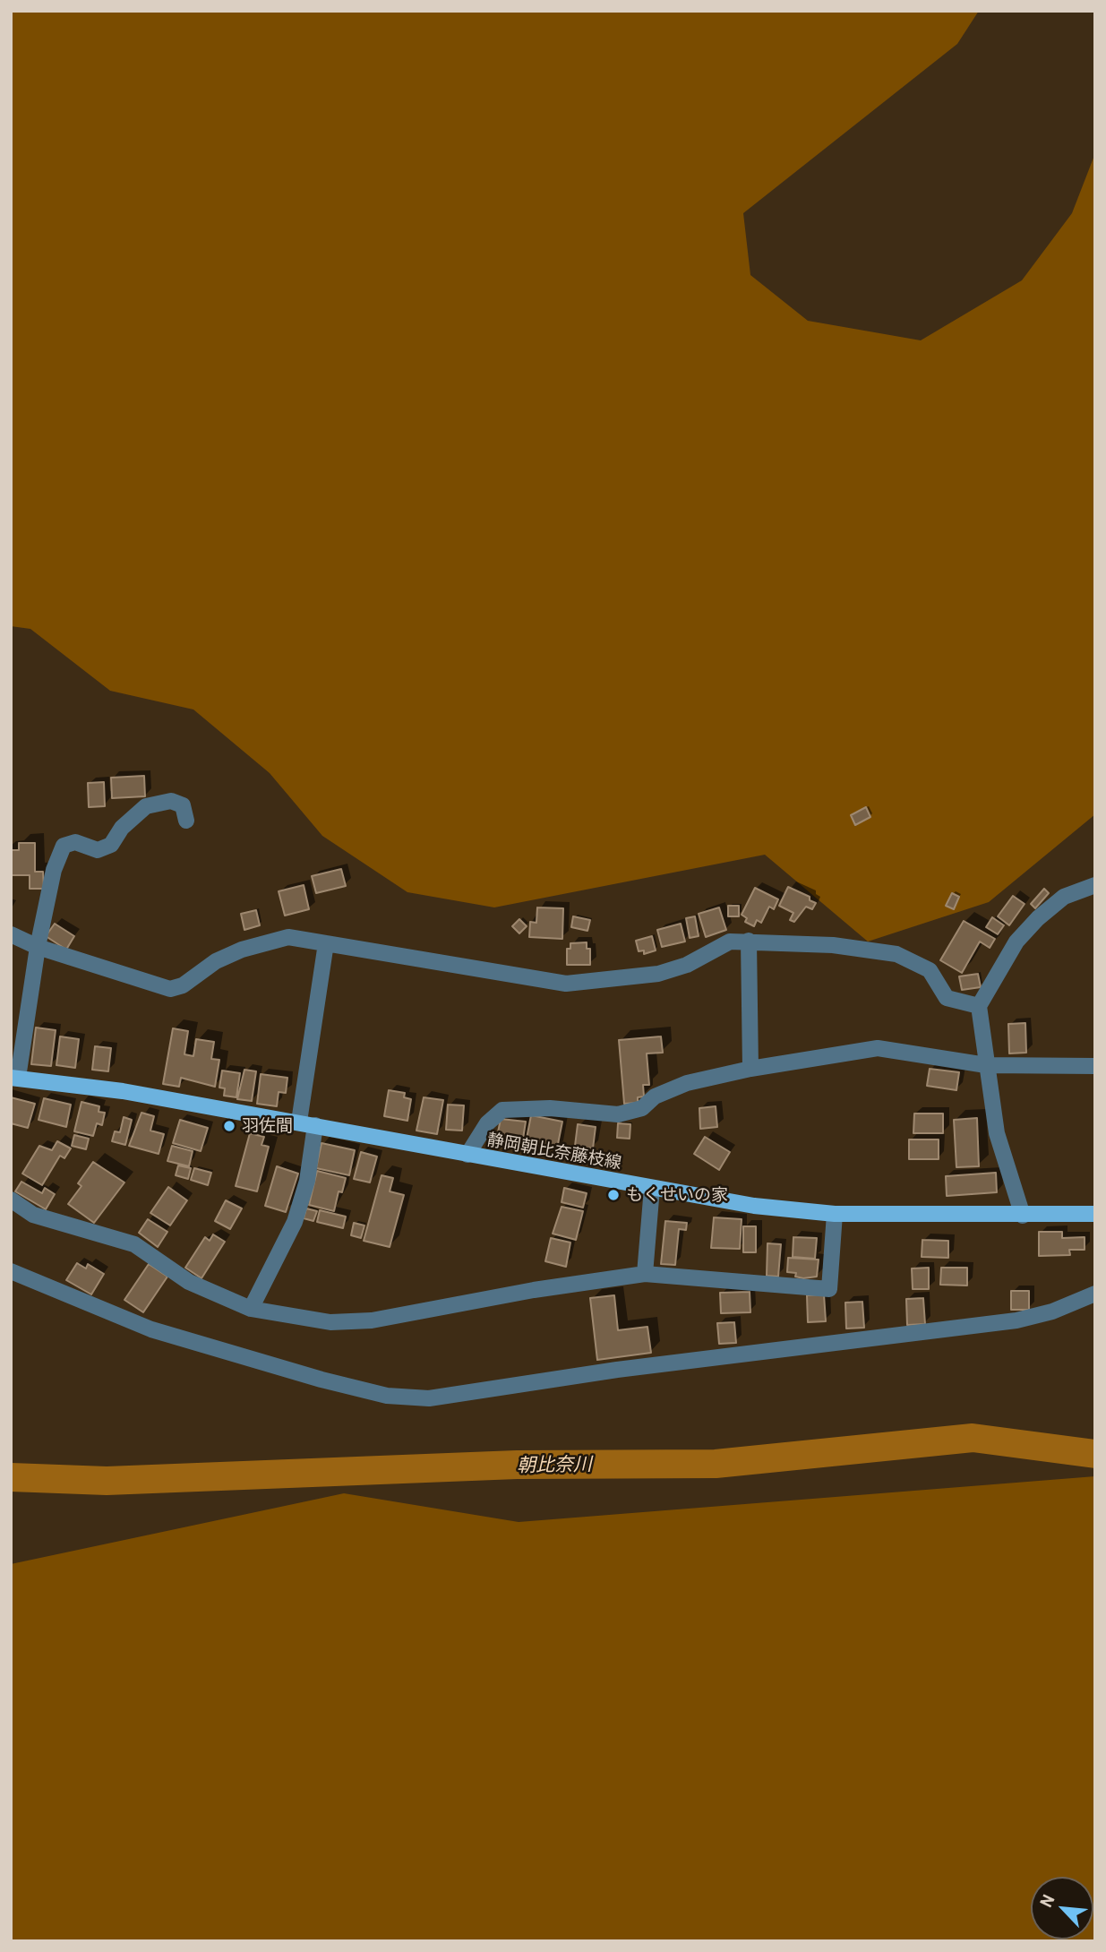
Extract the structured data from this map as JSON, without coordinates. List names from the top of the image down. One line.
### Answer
{"streets":{"main road":["静岡朝比奈藤枝線"]},"water":["朝比奈川"],"places":["羽佐間","もくせいの家"],"north":"top left"}
